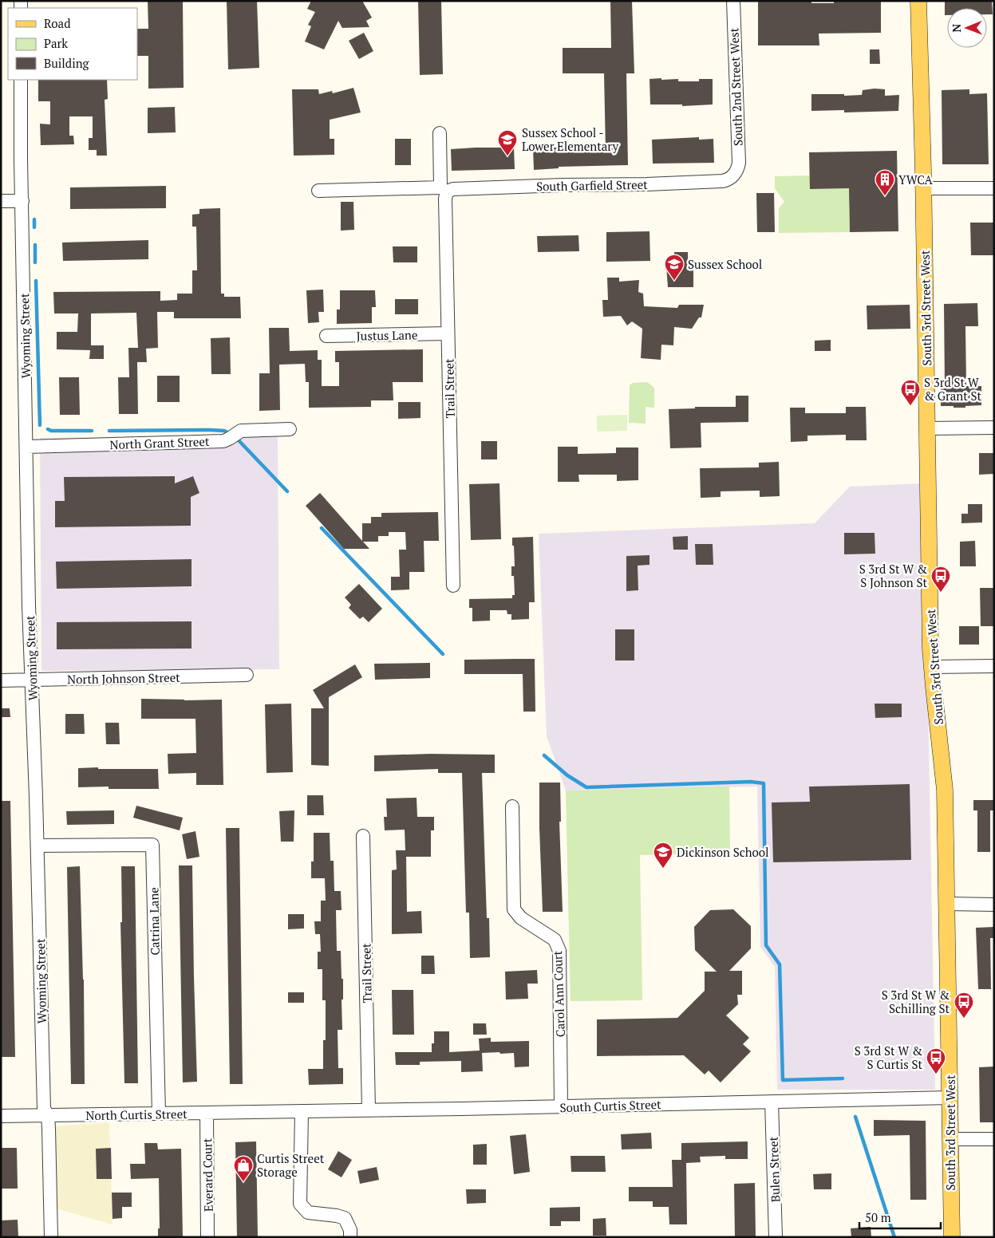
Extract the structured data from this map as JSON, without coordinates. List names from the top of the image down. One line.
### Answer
{"streets":{"main road":["South 3rd Street West"],"street":["South 2nd Street West","South Garfield Street","Justus Lane","Wyoming Street","Trail Street","North Grant Street","North Johnson Street","Catrina Lane","Carol Ann Court","South Curtis Street","North Curtis Street","Bulen Street","Everard Court"]},"crossings":[["South 2nd Street West","South Garfield Street"],["South Garfield Street","Trail Street"],["South 3rd Street West","South Curtis Street"],["Justus Lane","Trail Street"],["Wyoming Street","North Grant Street"],["Wyoming Street","North Johnson Street"],["Wyoming Street","Catrina Lane"],["Wyoming Street","North Curtis Street"],["Trail Street","South Curtis Street"],["Catrina Lane","North Curtis Street"],["Carol Ann Court","South Curtis Street"],["South Curtis Street","North Curtis Street"],["South Curtis Street","Bulen Street"],["North Curtis Street","Everard Court"]],"places":{"school or university":["Sussex School - Lower Elementary","Sussex School","Dickinson School"],"building":["YWCA"],"bus stop":["S 3rd St W & Grant St","S 3rd St W & S Johnson St","S 3rd St W & Schilling St","S 3rd St W & S Curtis St"],"shop":["Curtis Street Storage"]},"legend":["Road","Park","Building"],"scale_bar":"50 m","north":"left"}
